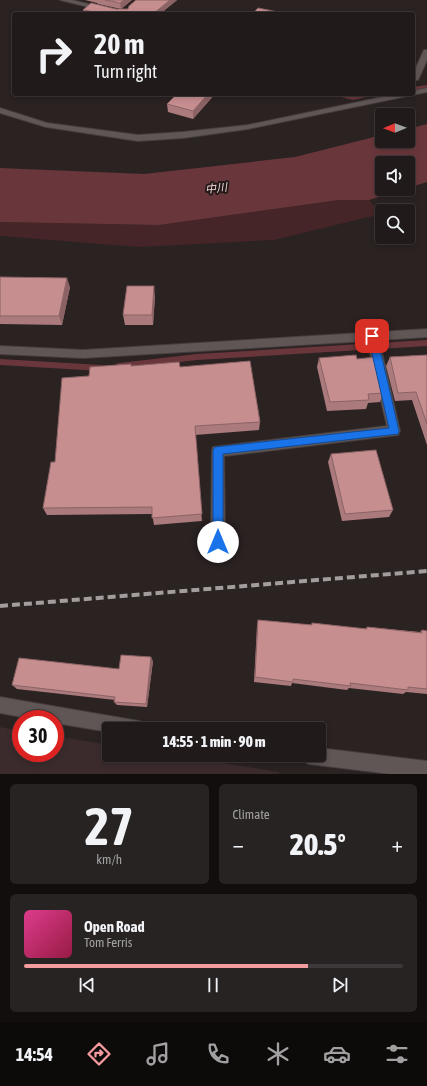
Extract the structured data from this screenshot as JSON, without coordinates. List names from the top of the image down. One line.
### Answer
{"water":["中川"],"north":"left","page":{"turn":["20 m","Turn right"],"limit":"30","trip":"14:55 · 1 min · 90 m","tile":[["27","km/h"],"Climate"],"heat":["−","20.5°","+"],"song":["Open Road","Tom Ferris"],"tabs":"14:54"}}
